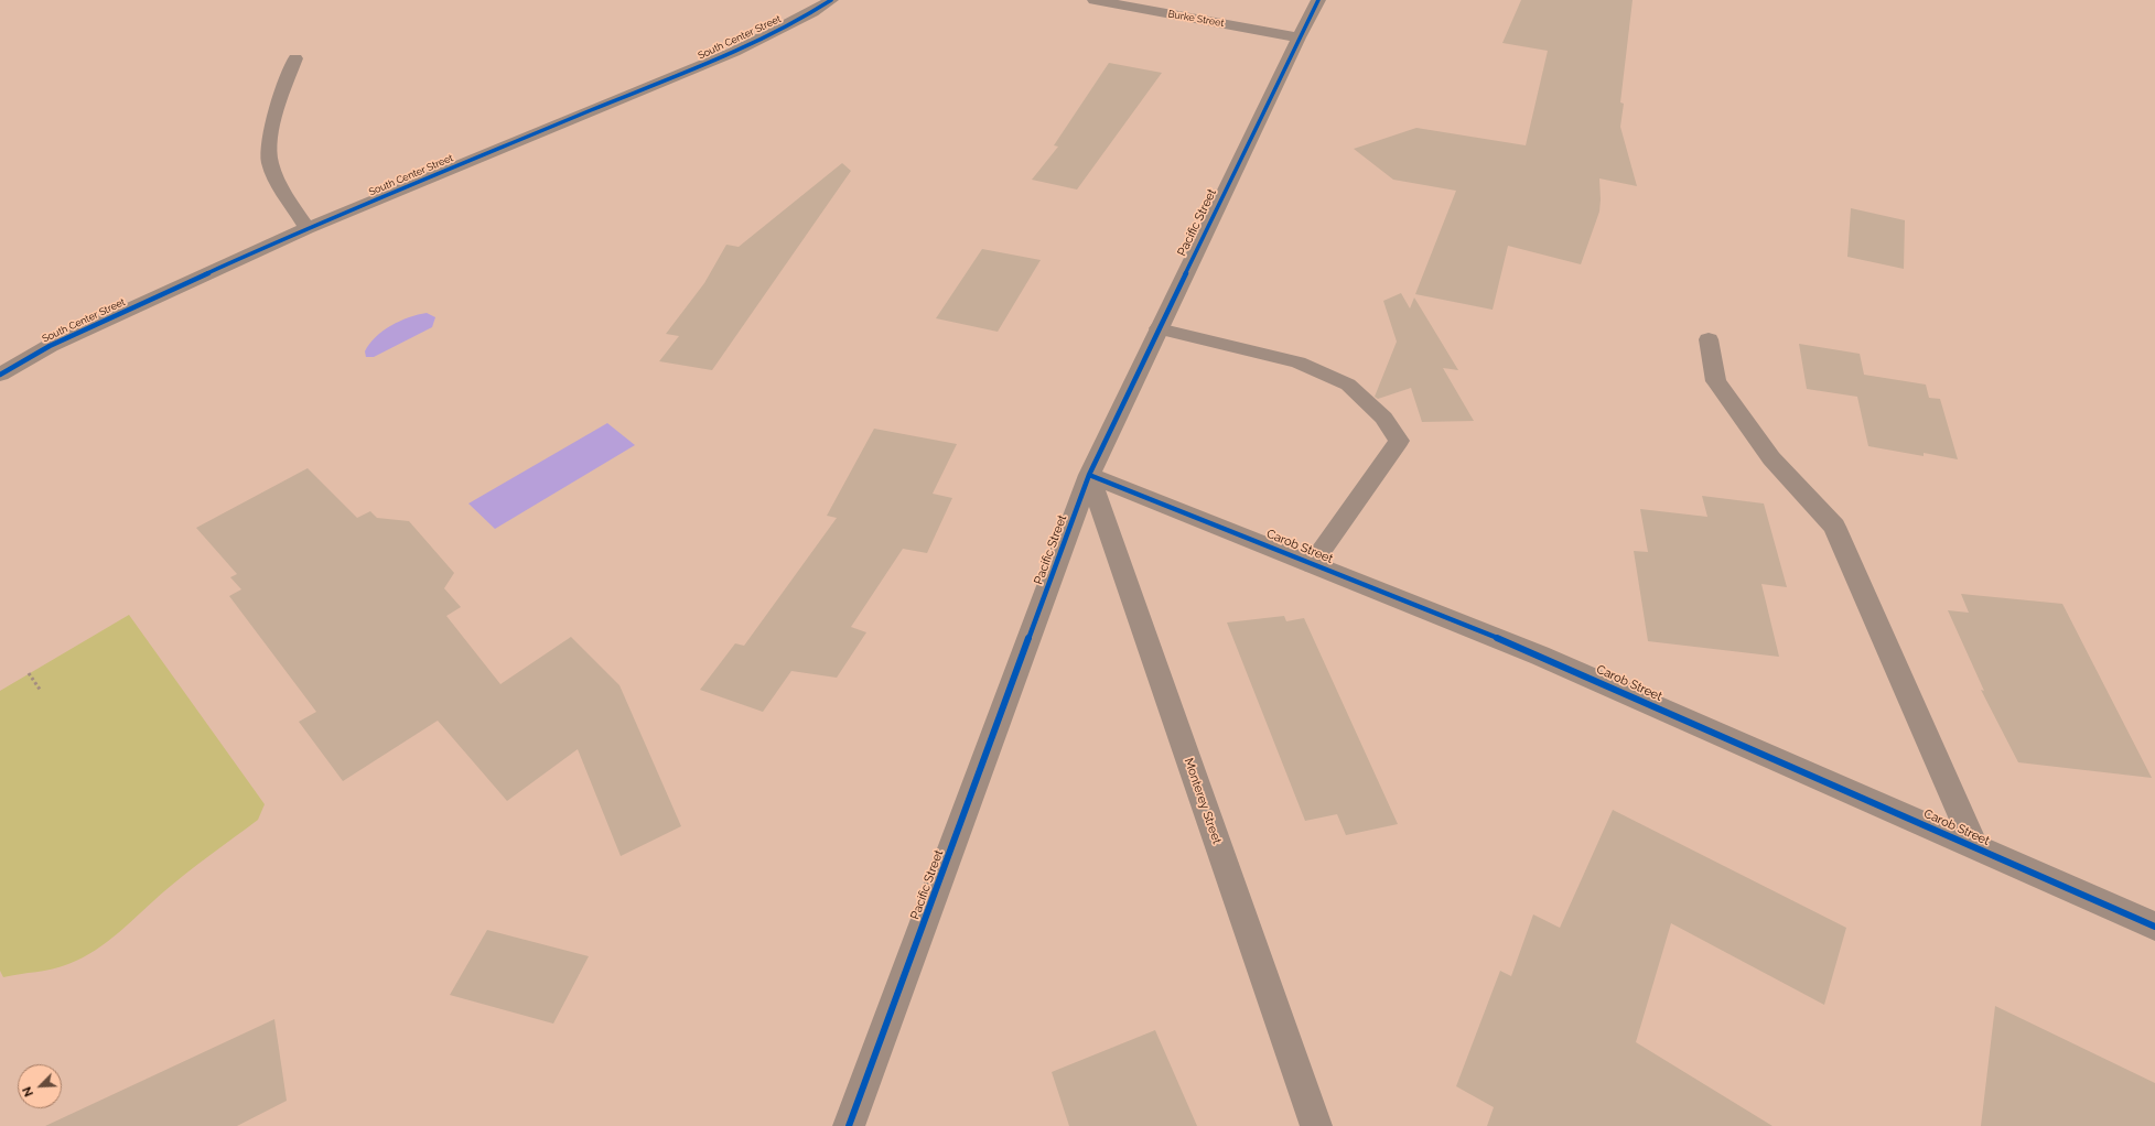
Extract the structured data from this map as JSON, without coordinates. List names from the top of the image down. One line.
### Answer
{"streets":{"street":["Burke Street","South Center Street","Pacific Street","Carob Street","Monterey Street"]},"crossings":[["Burke Street","Pacific Street"],["Pacific Street","Carob Street"],["Pacific Street","Monterey Street"],["Carob Street","Monterey Street"]],"north":"bottom left"}
